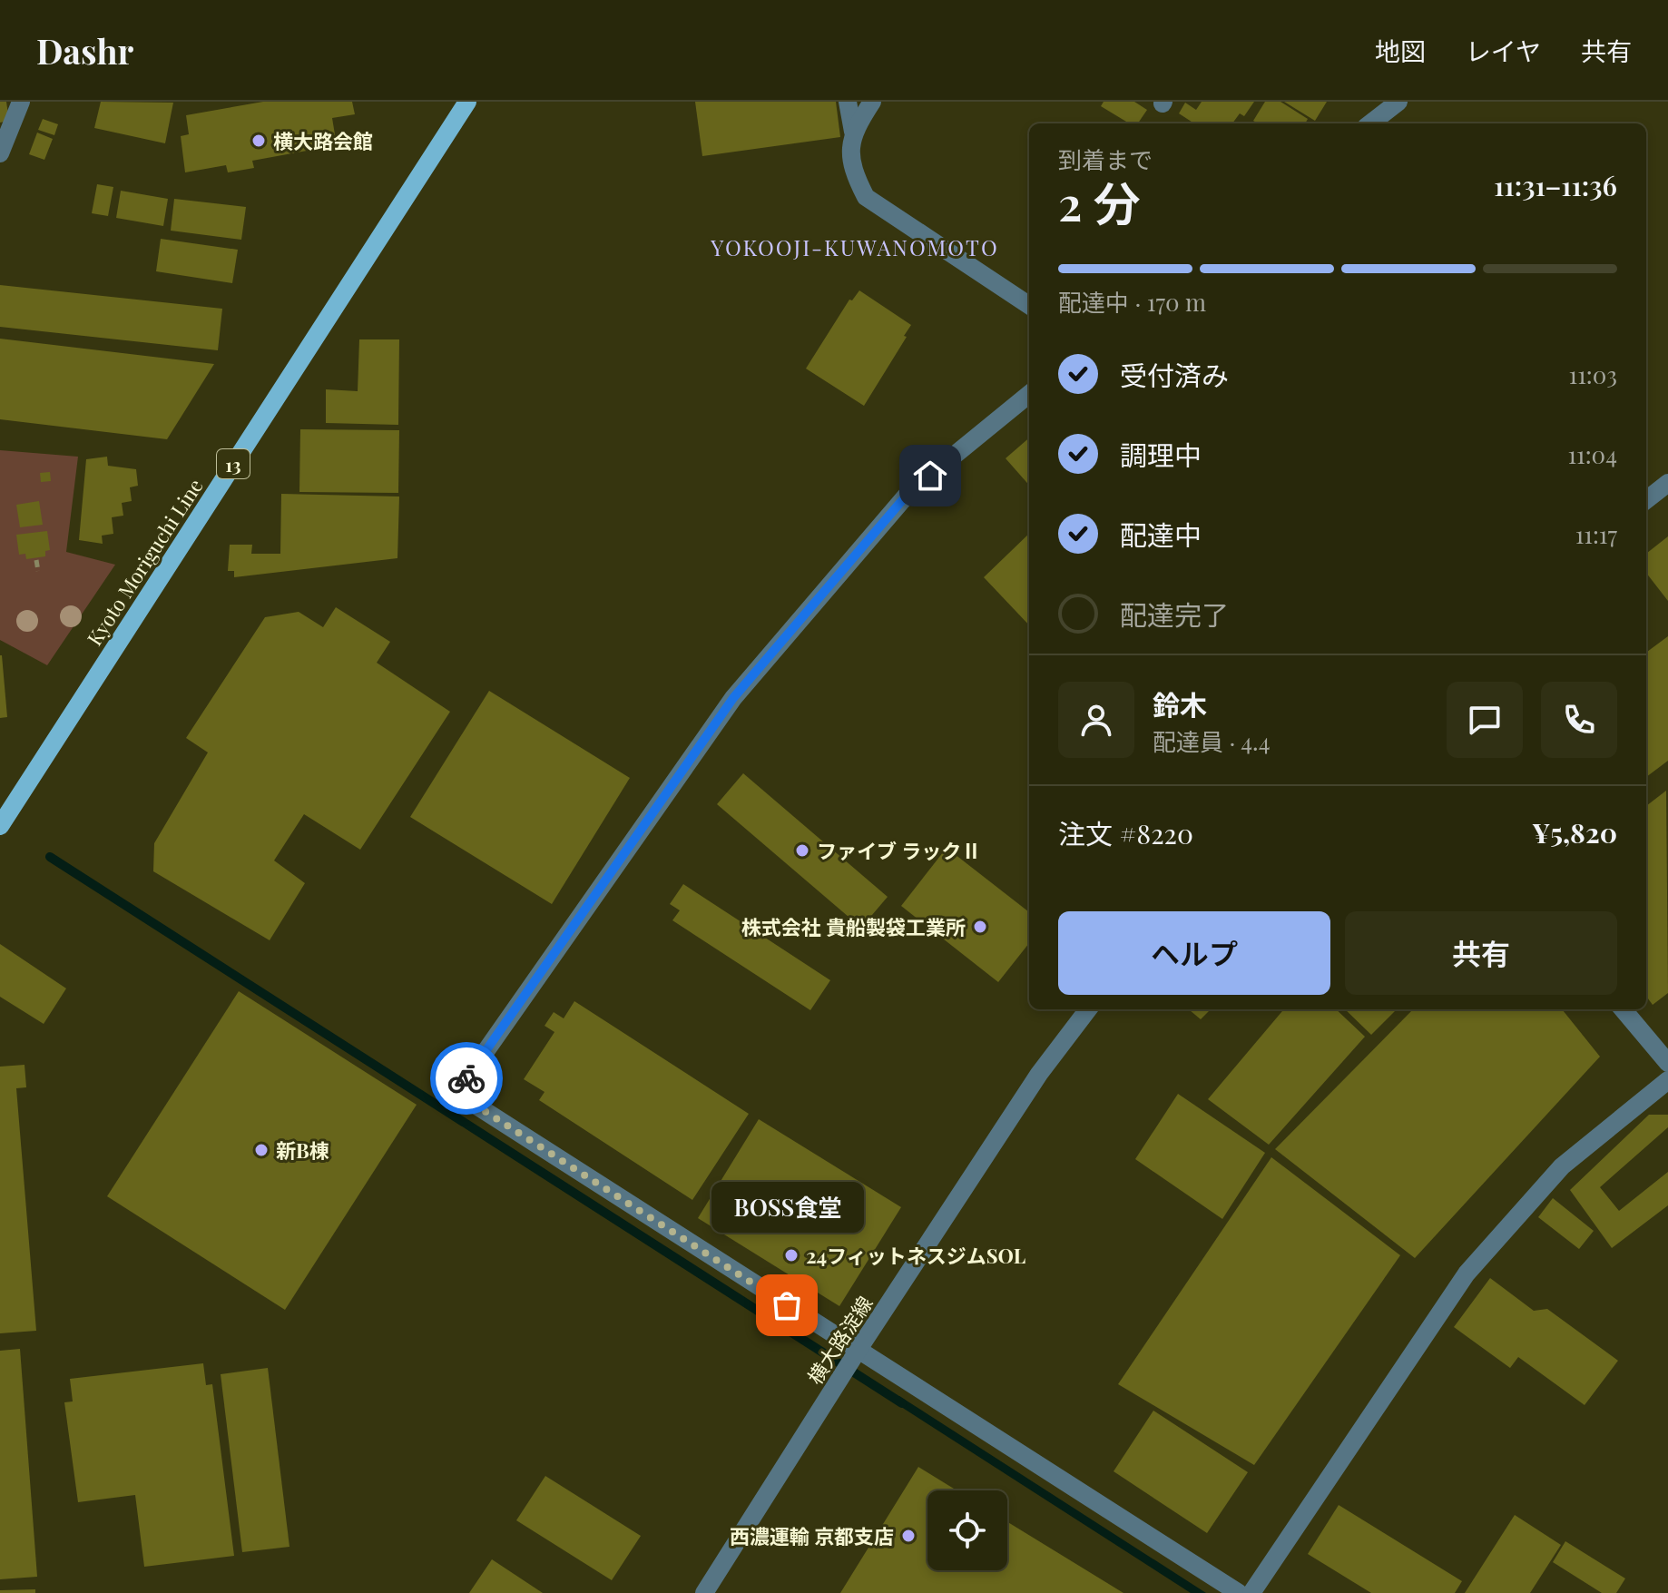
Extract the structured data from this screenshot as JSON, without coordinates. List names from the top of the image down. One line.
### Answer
{"streets":{"main road":["13","Kyoto Moriguchi Line"],"street":["横大路淀線"]},"districts":["YOKOOJI-KUWANOMOTO"],"places":["横大路会館","ファイブ ラックⅡ","株式会社 貴船製袋工業所","新B棟","24フィットネスジムSOL","BOSS食堂","西濃運輸 京都支店"],"page":{"header":"Dashr","nav":["地図","レイヤ","共有"],"heading":["2 分","到着まで","11:31–11:36"],"panel":["鈴木","配達員 · 4.4","注文 #8220","¥5,820"],"bar":"配達中 · 170 m","list":[["受付済み","11:03"],["調理中","11:04"],["配達中","11:17"],"配達完了"],"buttons":["ヘルプ","共有"],"bubble":"BOSS食堂"}}
